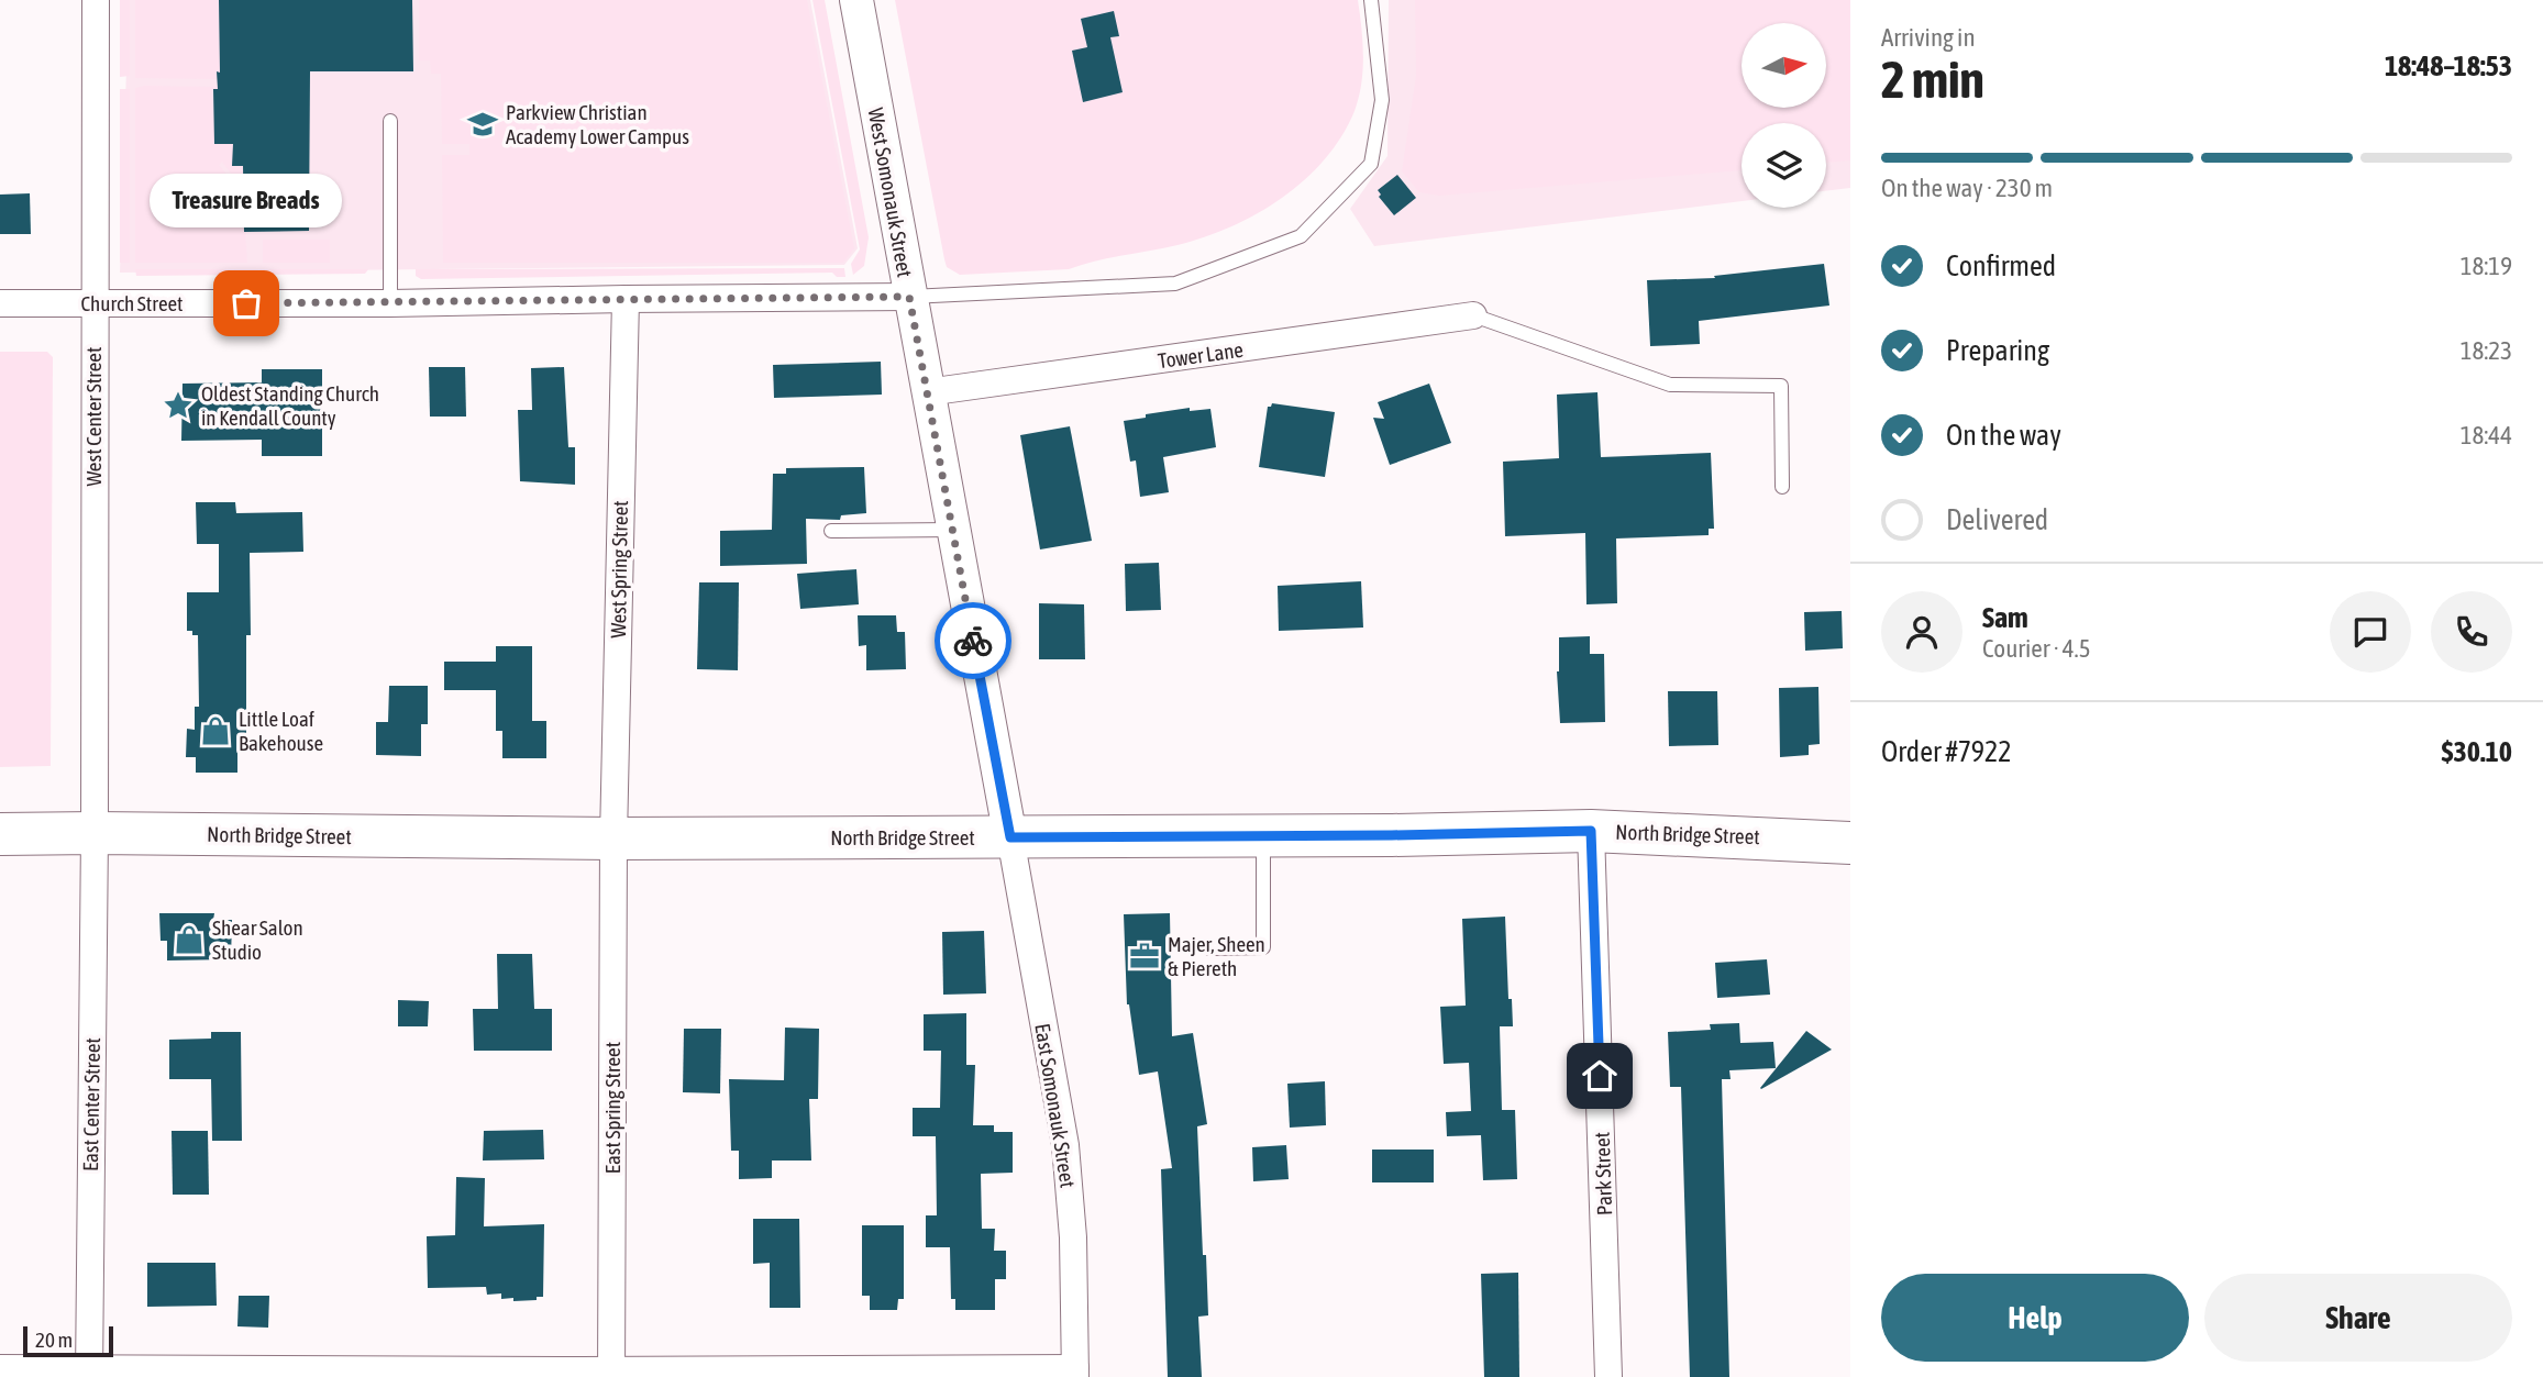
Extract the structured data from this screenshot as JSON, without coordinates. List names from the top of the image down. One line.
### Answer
{"streets":{"highway":["North Bridge Street"],"street":["West Somonauk Street","Church Street","Tower Lane","West Center Street","West Spring Street","East Center Street","East Somonauk Street","East Spring Street","Park Street"]},"crossings":[["West Somonauk Street","Church Street"],["West Somonauk Street","Tower Lane"],["West Somonauk Street","North Bridge Street"],["West Somonauk Street","East Somonauk Street"],["Church Street","West Center Street"],["Church Street","West Spring Street"],["West Center Street","North Bridge Street"],["West Center Street","East Center Street"],["West Spring Street","North Bridge Street"],["West Spring Street","East Spring Street"],["North Bridge Street","East Center Street"],["North Bridge Street","East Somonauk Street"],["North Bridge Street","East Spring Street"],["North Bridge Street","Park Street"]],"places":{"school or university":["Parkview Christian Academy Lower Campus"],"other":["Treasure Breads"],"place":["Oldest Standing Church in Kendall County"],"shop":["Little Loaf Bakehouse","Shear Salon Studio"],"office":["Majer, Sheen & Piereth"]},"scale_bar":"20 m","north":"right","page":{"heading":["2 min","Arriving in","18:48–18:53"],"panel":["Sam","Courier · 4.5","Order #7922","$30.10"],"bar":"On the way · 230 m","bubble":"Treasure Breads","list":[["Confirmed","18:19"],["Preparing","18:23"],["On the way","18:44"],"Delivered"],"buttons":["Help","Share"],"scale":"20 m"}}
